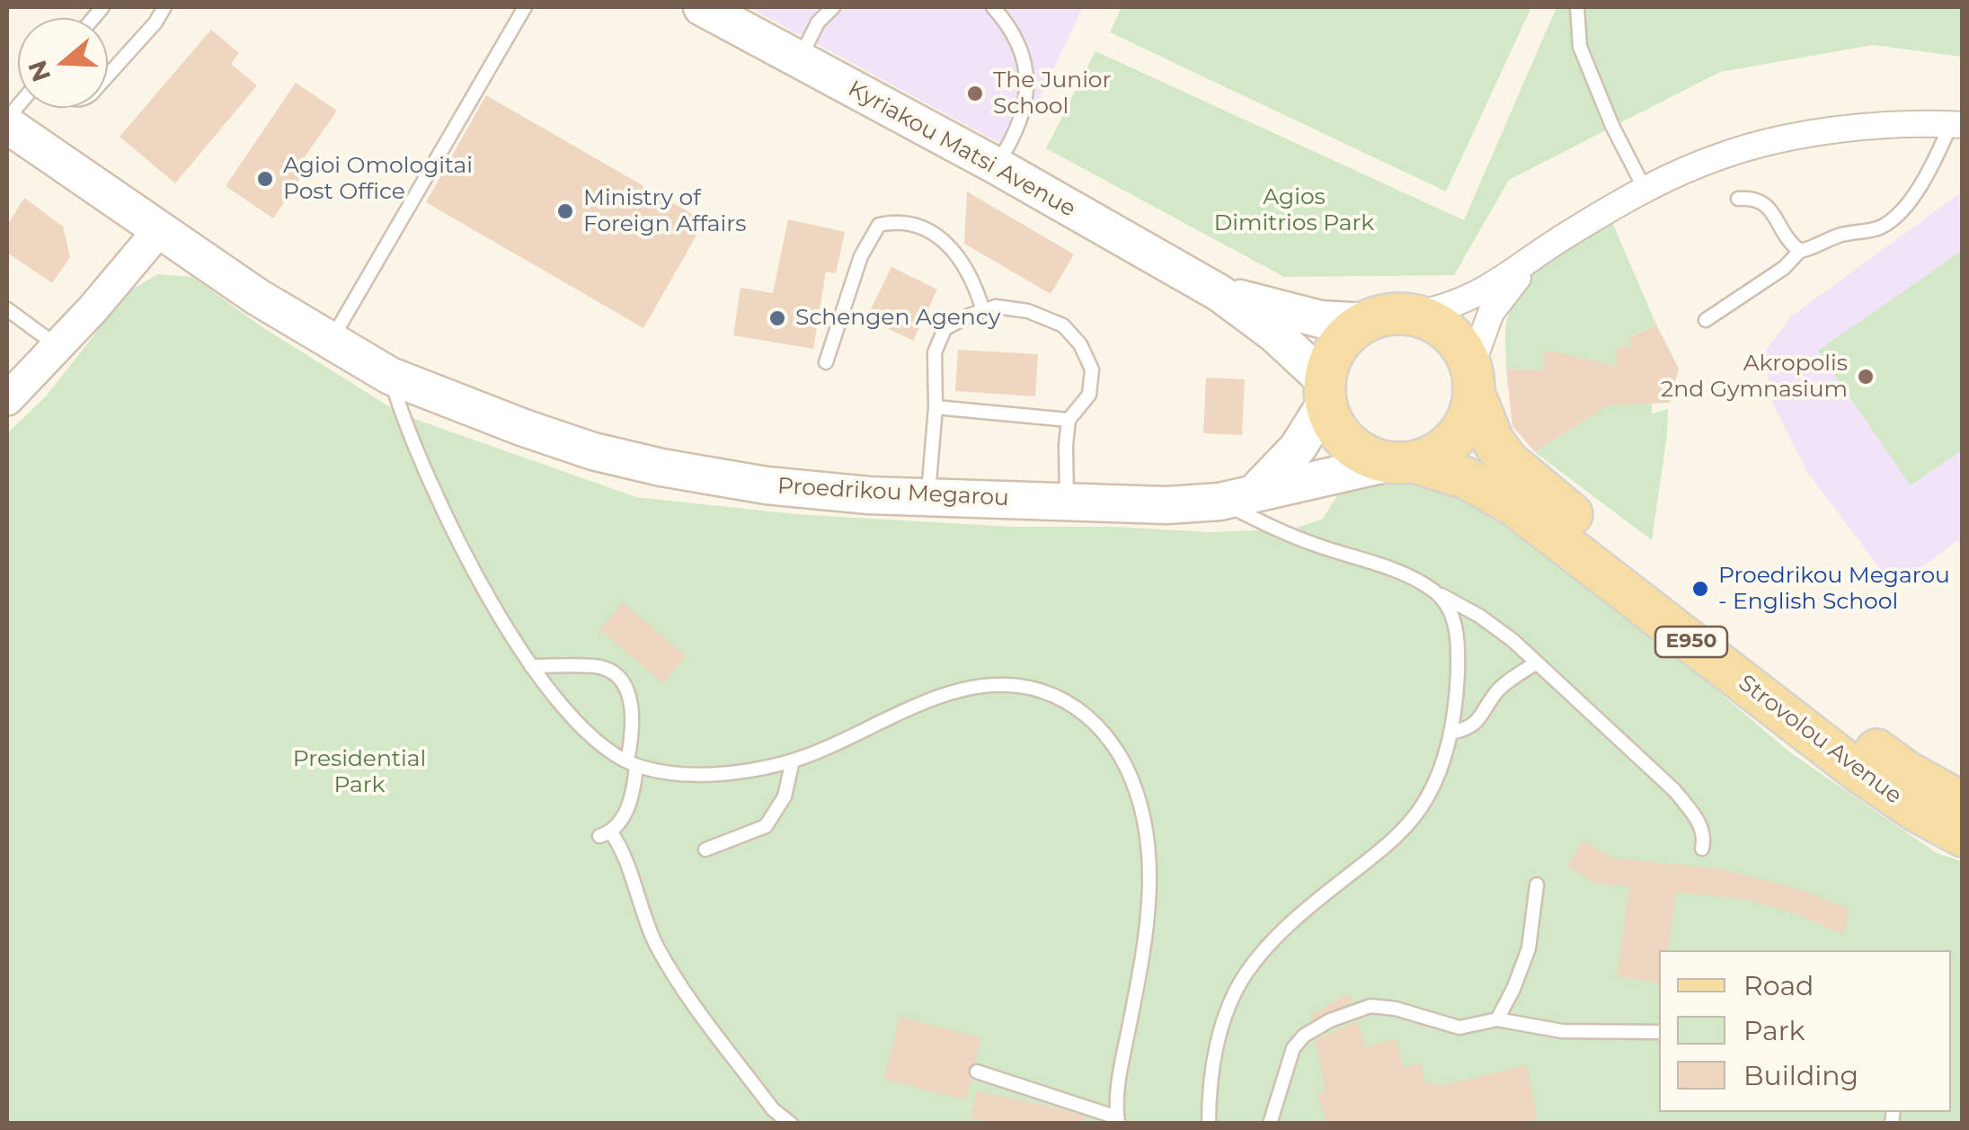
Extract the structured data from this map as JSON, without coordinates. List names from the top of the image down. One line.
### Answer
{"streets":{"main road":["Kyriakou Matsi Avenue","Proedrikou Megarou","E950","Strovolou Avenue"]},"crossings":[["Kyriakou Matsi Avenue","Proedrikou Megarou"],["Kyriakou Matsi Avenue","Strovolou Avenue"],["Proedrikou Megarou","E950"],["Proedrikou Megarou","Strovolou Avenue"]],"parks":["Agios Dimitrios Park","Presidential Park"],"places":["The Junior School","Agioi Omologitai Post Office","Ministry of Foreign Affairs","Schengen Agency","Akropolis 2nd Gymnasium","Proedrikou Megarou - English School"],"legend":["Road","Park","Building"],"north":"left"}
